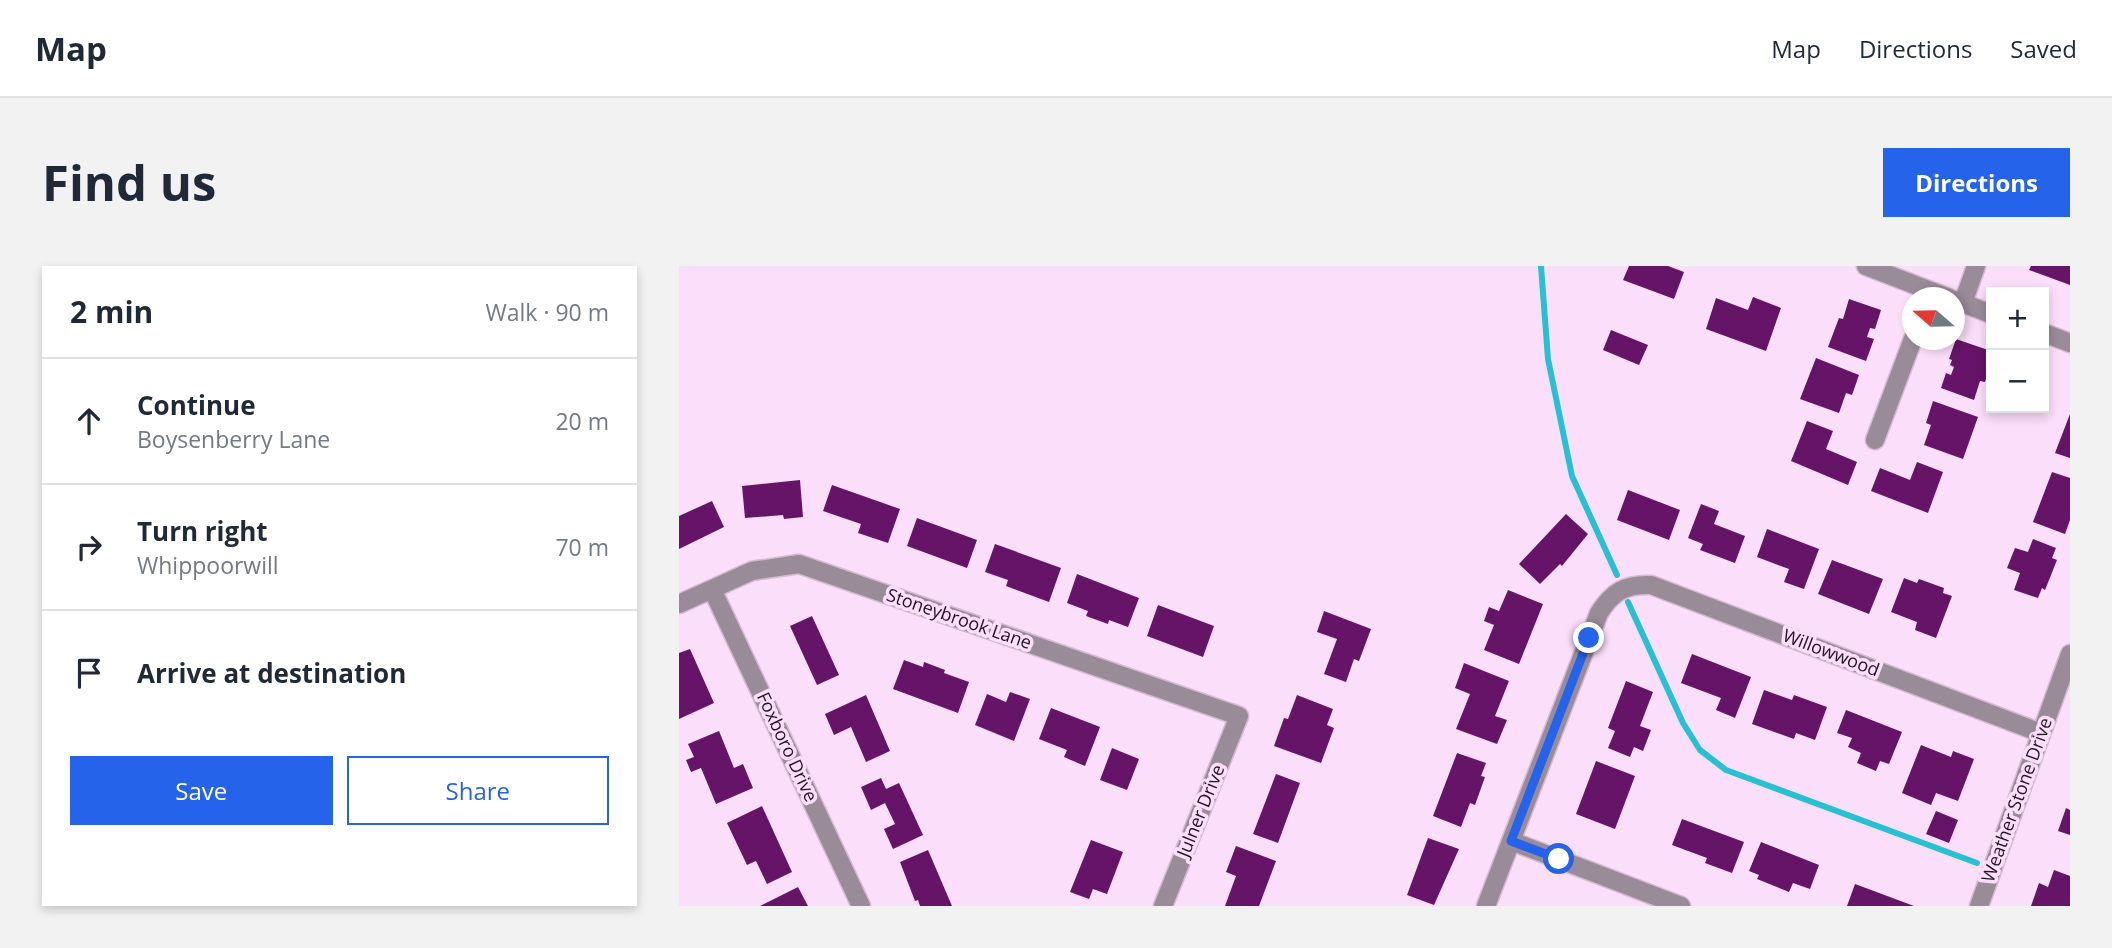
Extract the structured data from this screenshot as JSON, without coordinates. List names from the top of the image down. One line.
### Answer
{"streets":{"street":["Stoneybrook Lane","Willowwood","Foxboro Drive","Weather Stone Drive","Julner Drive"]},"crossings":[["Stoneybrook Lane","Foxboro Drive"],["Stoneybrook Lane","Julner Drive"],["Willowwood","Weather Stone Drive"]],"north":"left","page":{"header":"Map","nav":["Map","Directions","Saved"],"buttons":["Directions",["Save","Share"]],"title":"Find us","heading":["2 min","Walk · 90 m"],"map_buttons":["+","−"],"list":[["Continue","Boysenberry Lane","20 m"],["Turn right","Whippoorwill","70 m"],"Arrive at destination"]}}
